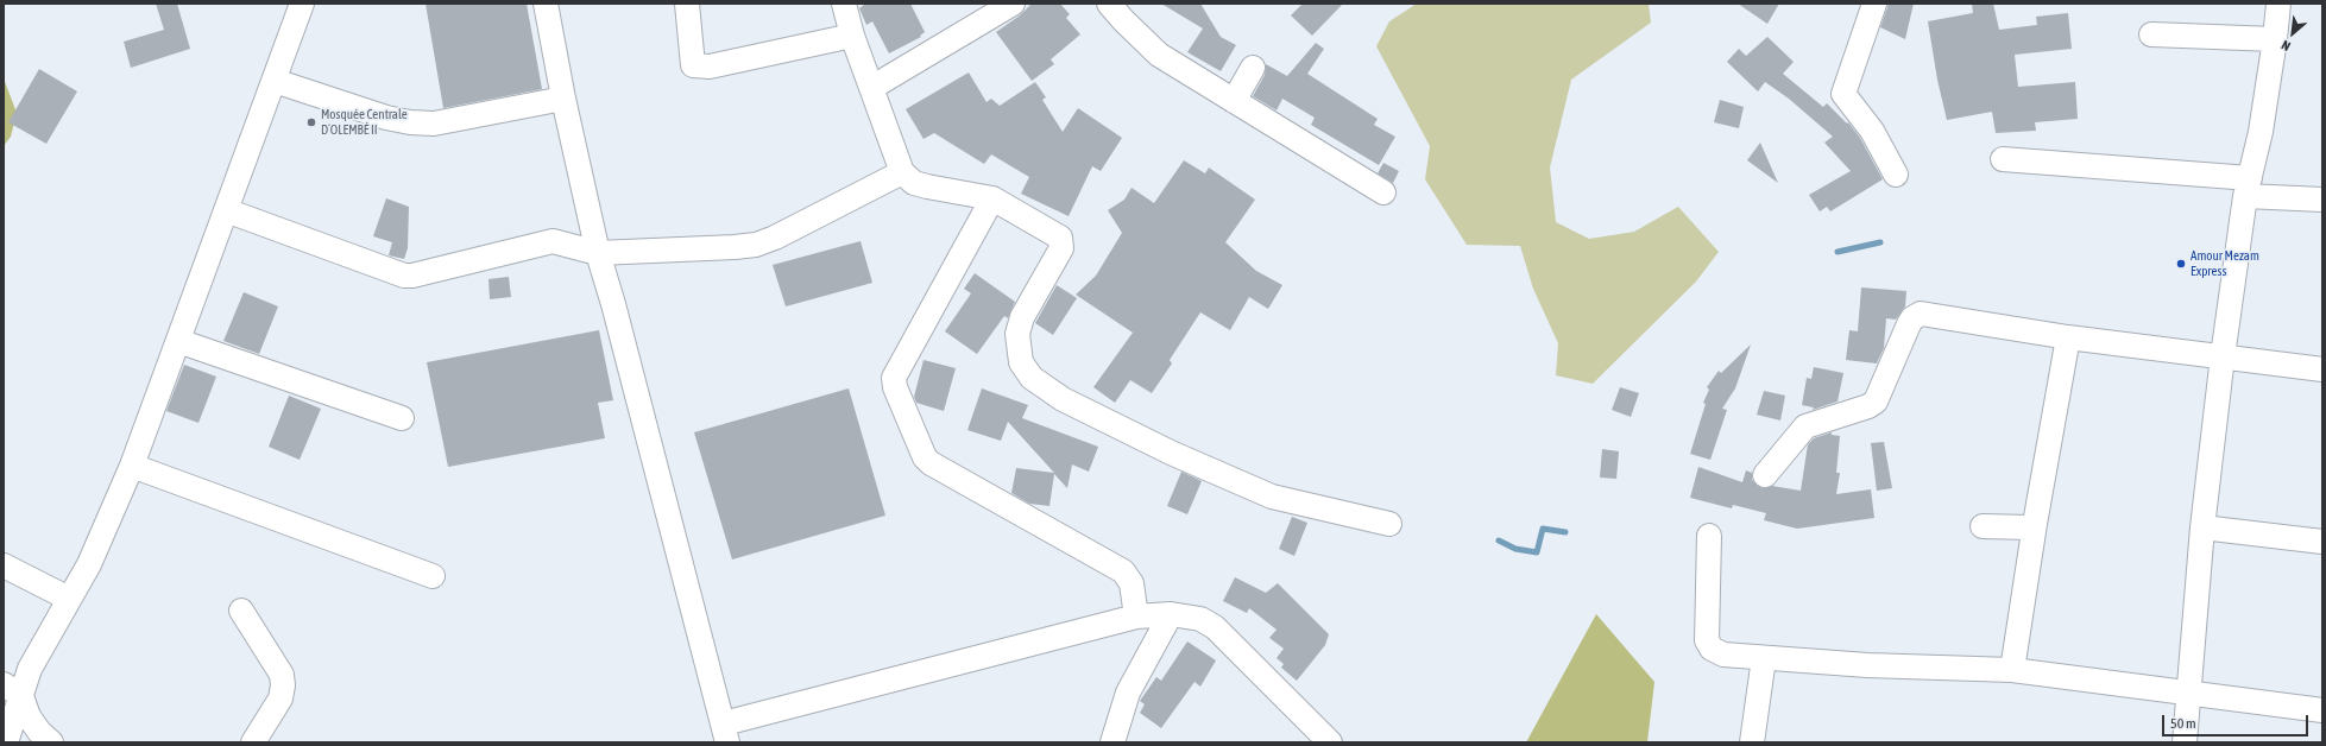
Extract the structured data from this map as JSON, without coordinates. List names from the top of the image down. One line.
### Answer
{"places":["Mosquée Centrale D´OLEMBÉ II","Amour Mezam Express"],"scale_bar":"50 m","north":"bottom left"}
